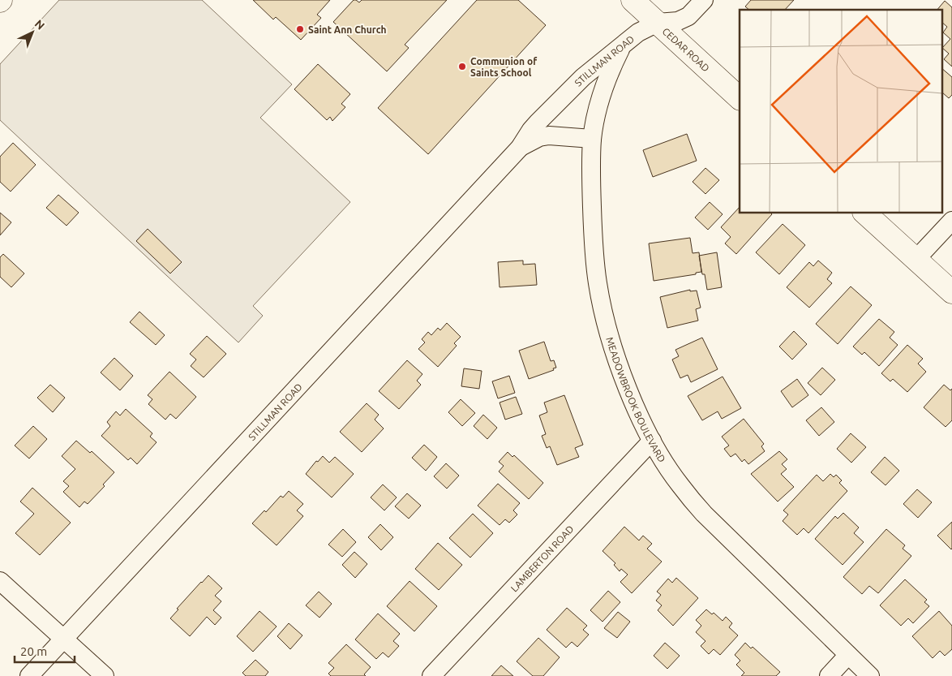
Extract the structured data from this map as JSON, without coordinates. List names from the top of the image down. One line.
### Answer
{"streets":{"main road":["CEDAR ROAD"],"street":["STILLMAN ROAD","MEADOWBROOK BOULEVARD","LAMBERTON ROAD"]},"crossings":[["CEDAR ROAD","STILLMAN ROAD"],["STILLMAN ROAD","MEADOWBROOK BOULEVARD"],["MEADOWBROOK BOULEVARD","LAMBERTON ROAD"]],"places":["Saint Ann Church","Communion of Saints School"],"scale_bar":"20 m","north":"top right"}
